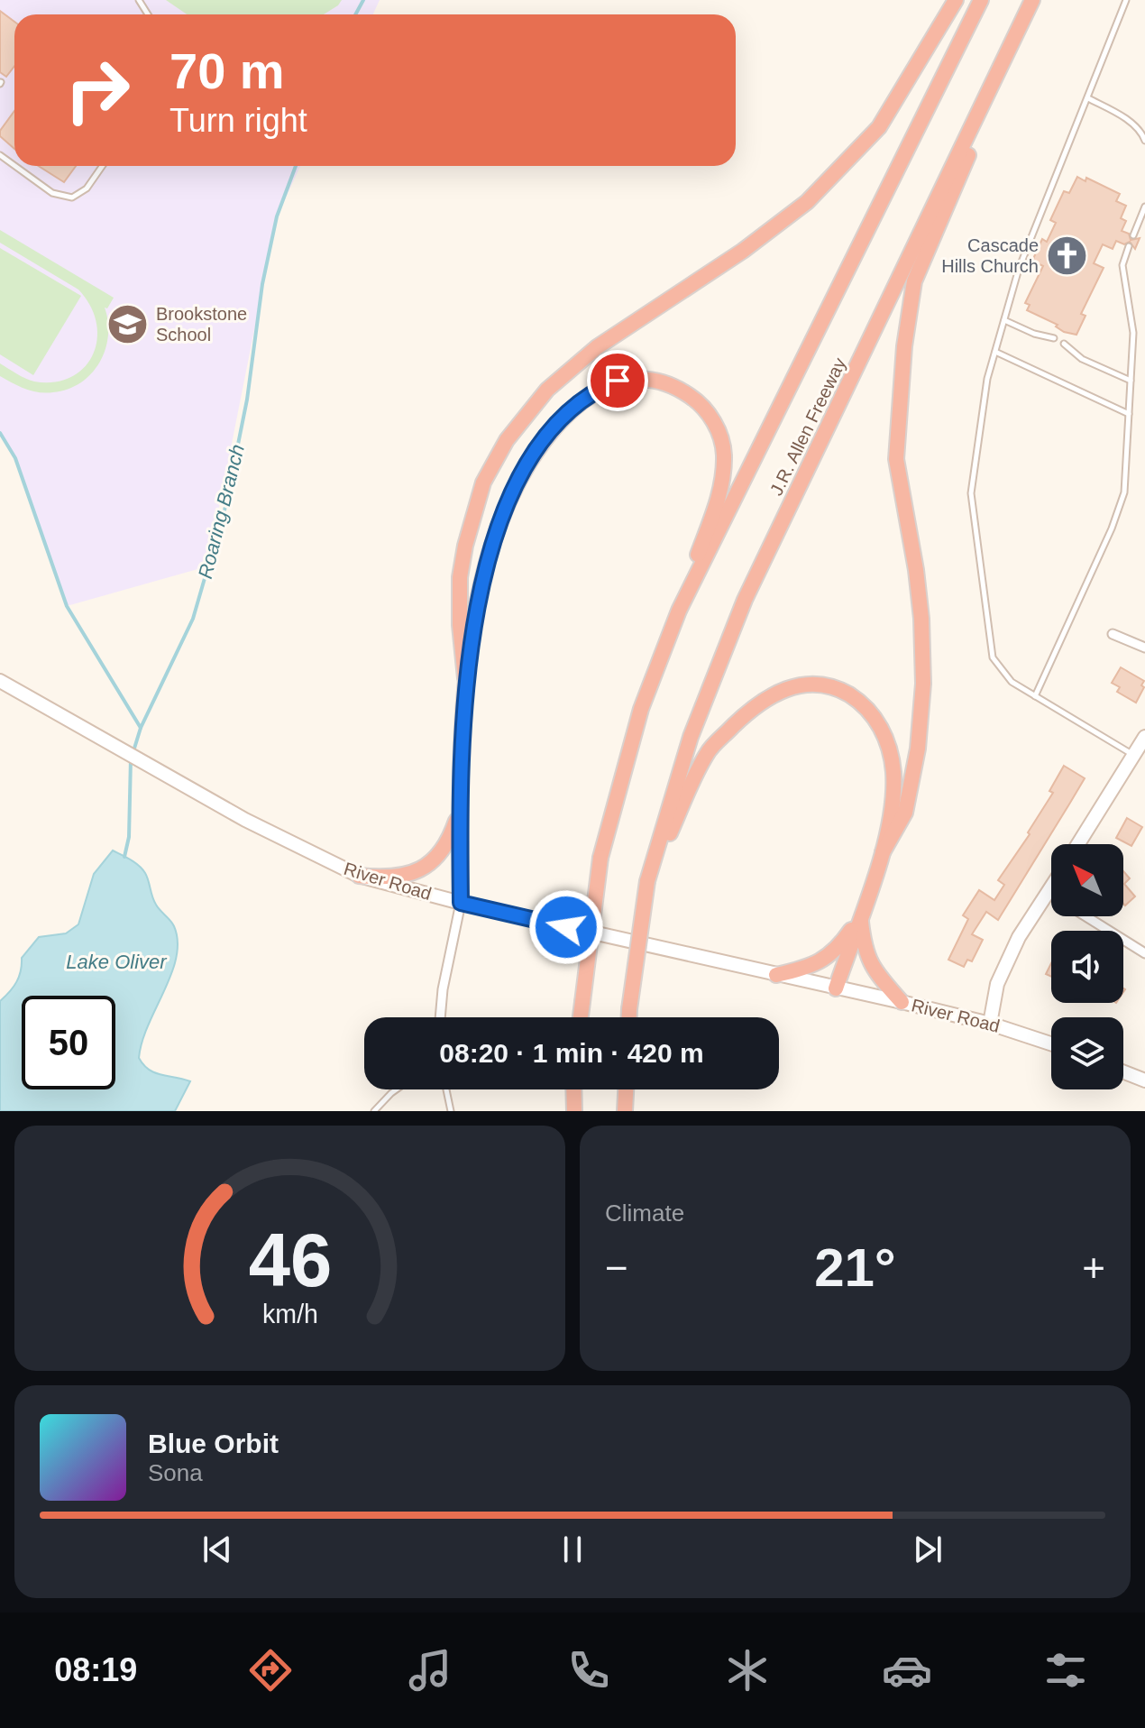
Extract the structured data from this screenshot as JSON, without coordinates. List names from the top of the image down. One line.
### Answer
{"streets":{"highway":["J.R. Allen Freeway"],"main road":["River Road"]},"water":["Roaring Branch","Lake Oliver"],"places":{"church":["Cascade Hills Church"],"school or university":["Brookstone School"]},"north":"top left","page":{"turn":["70 m","Turn right"],"limit":"50","trip":"08:20 · 1 min · 420 m","tile":"Climate","heat":["−","21°","+"],"song":["Blue Orbit","Sona"],"tabs":"08:19","gauge":["46","km/h"]}}
